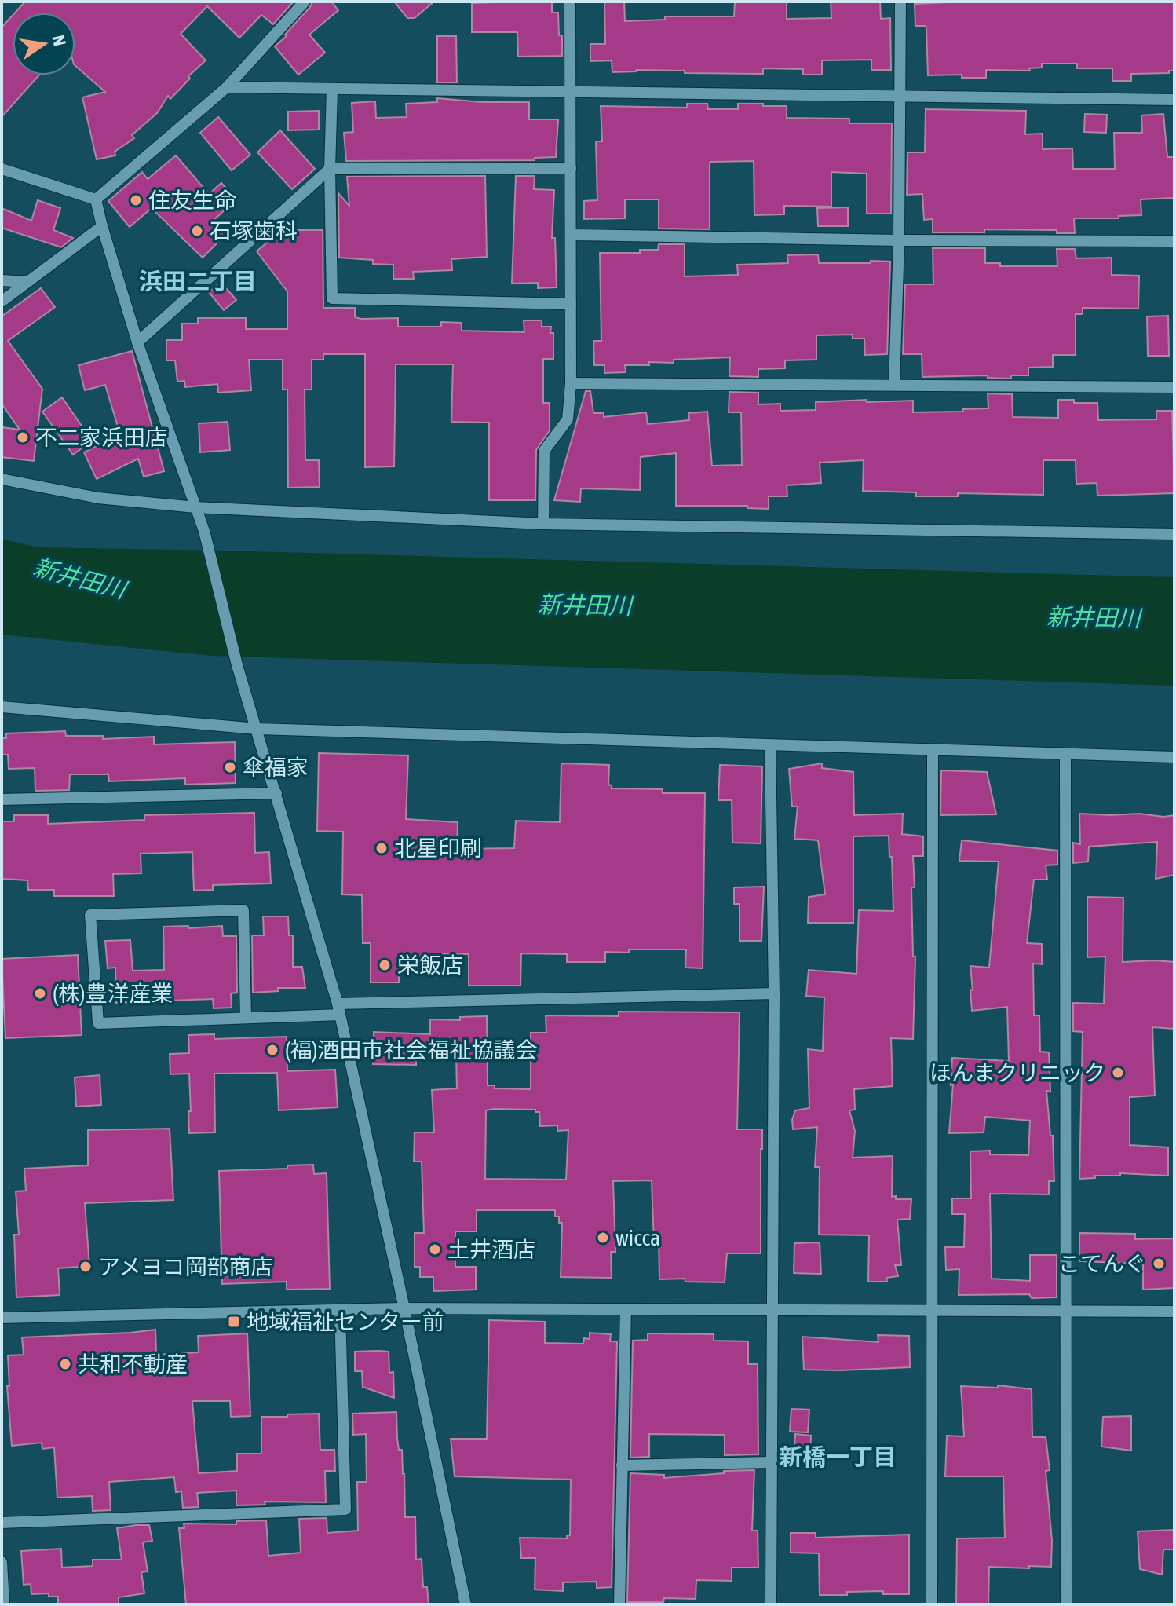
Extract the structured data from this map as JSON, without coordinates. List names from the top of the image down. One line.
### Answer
{"districts":["浜田二丁目","新橋一丁目"],"water":["新井田川"],"places":{"other":["住友生命","石塚歯科","不二家浜田店","傘福家","北星印刷","栄飯店","(株)豊洋産業","(福)酒田市社会福祉協議会","ほんまクリニック","wicca","土井酒店","こてんぐ","アメヨコ岡部商店","共和不動産"],"transit":["地域福祉センター前"]},"north":"right"}
